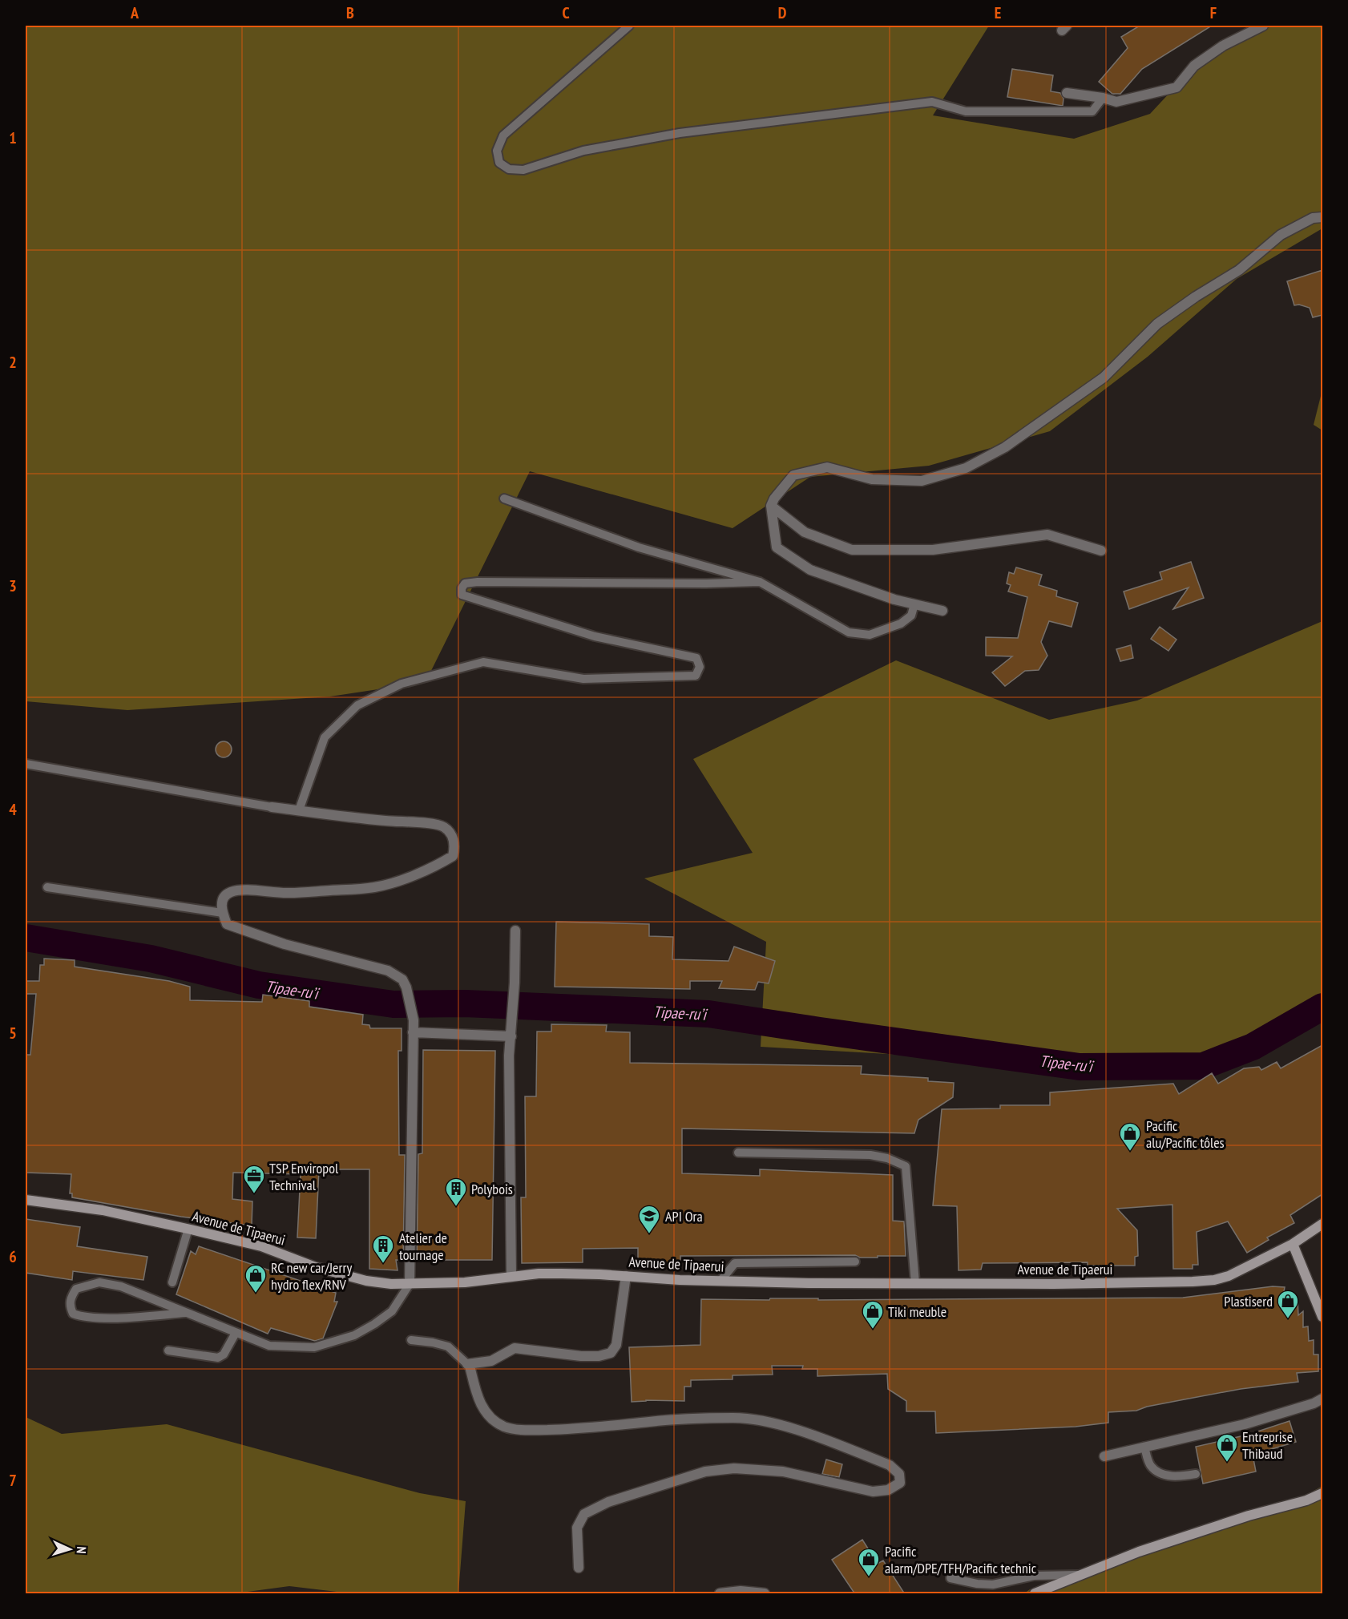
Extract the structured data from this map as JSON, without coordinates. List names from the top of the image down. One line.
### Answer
{"streets":{"main road":["Avenue de Tipaerui"]},"water":["Tipae-ru’i"],"places":{"shop":["Pacific alu/Pacific tôles","RC new car/Jerry hydro flex/RNV","Plastiserd","Tiki meuble","Entreprise Thibaud","Pacific alarm/DPE/TFH/Pacific technic"],"office":["TSP Enviropol Technival"],"building":["Polybois","Atelier de tournage"],"school or university":["API Ora"]},"north":"right","grid":{"columns":["A","B","C","D","E","F"],"rows":["1","2","3","4","5","6","7"]}}
